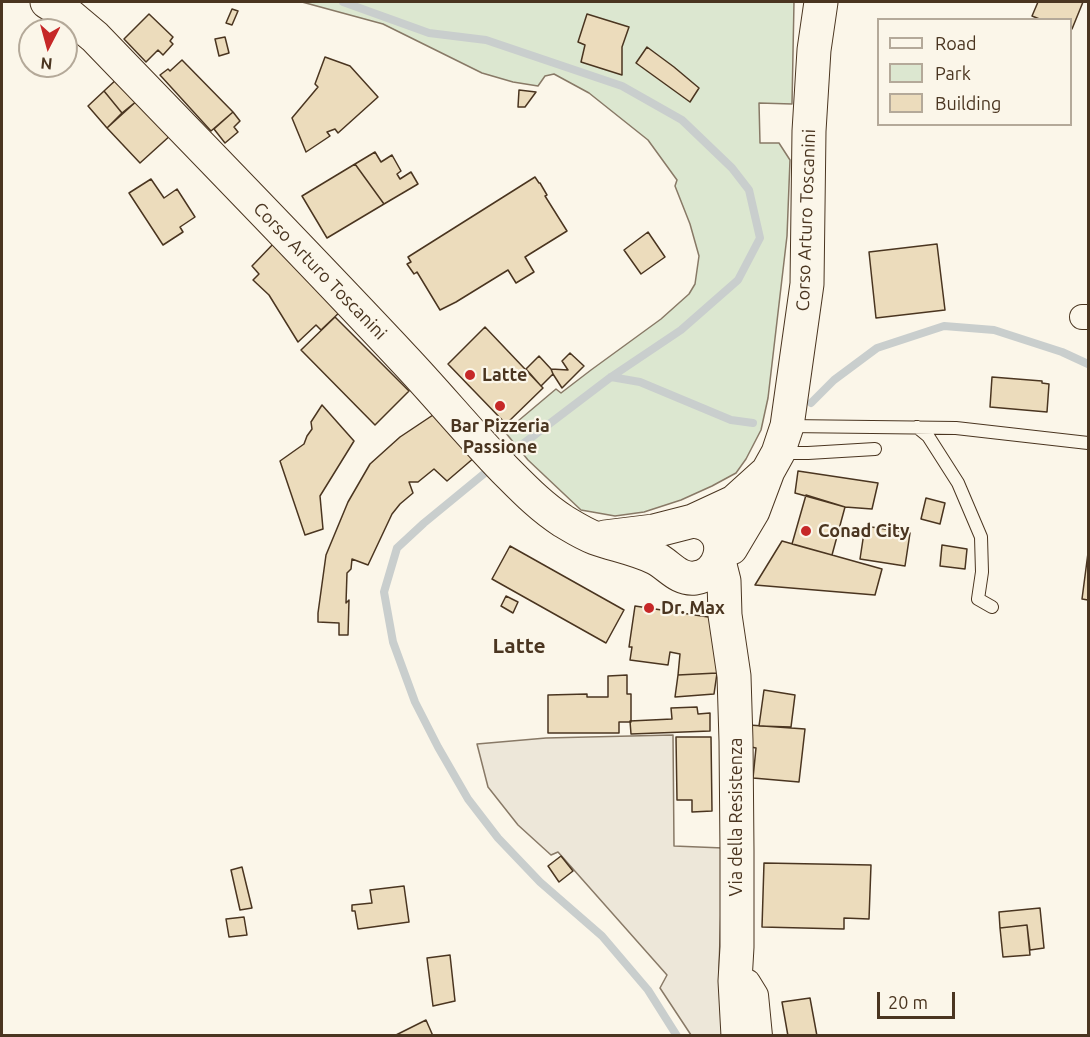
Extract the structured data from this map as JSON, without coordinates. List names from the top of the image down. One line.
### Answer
{"streets":{"main road":["Corso Arturo Toscanini","Via della Resistenza"]},"crossings":[["Corso Arturo Toscanini","Via della Resistenza"]],"districts":["Latte"],"places":["Latte","Bar Pizzeria Passione","Conad City","Dr. Max"],"legend":["Road","Park","Building"],"scale_bar":"20 m","north":"bottom"}
